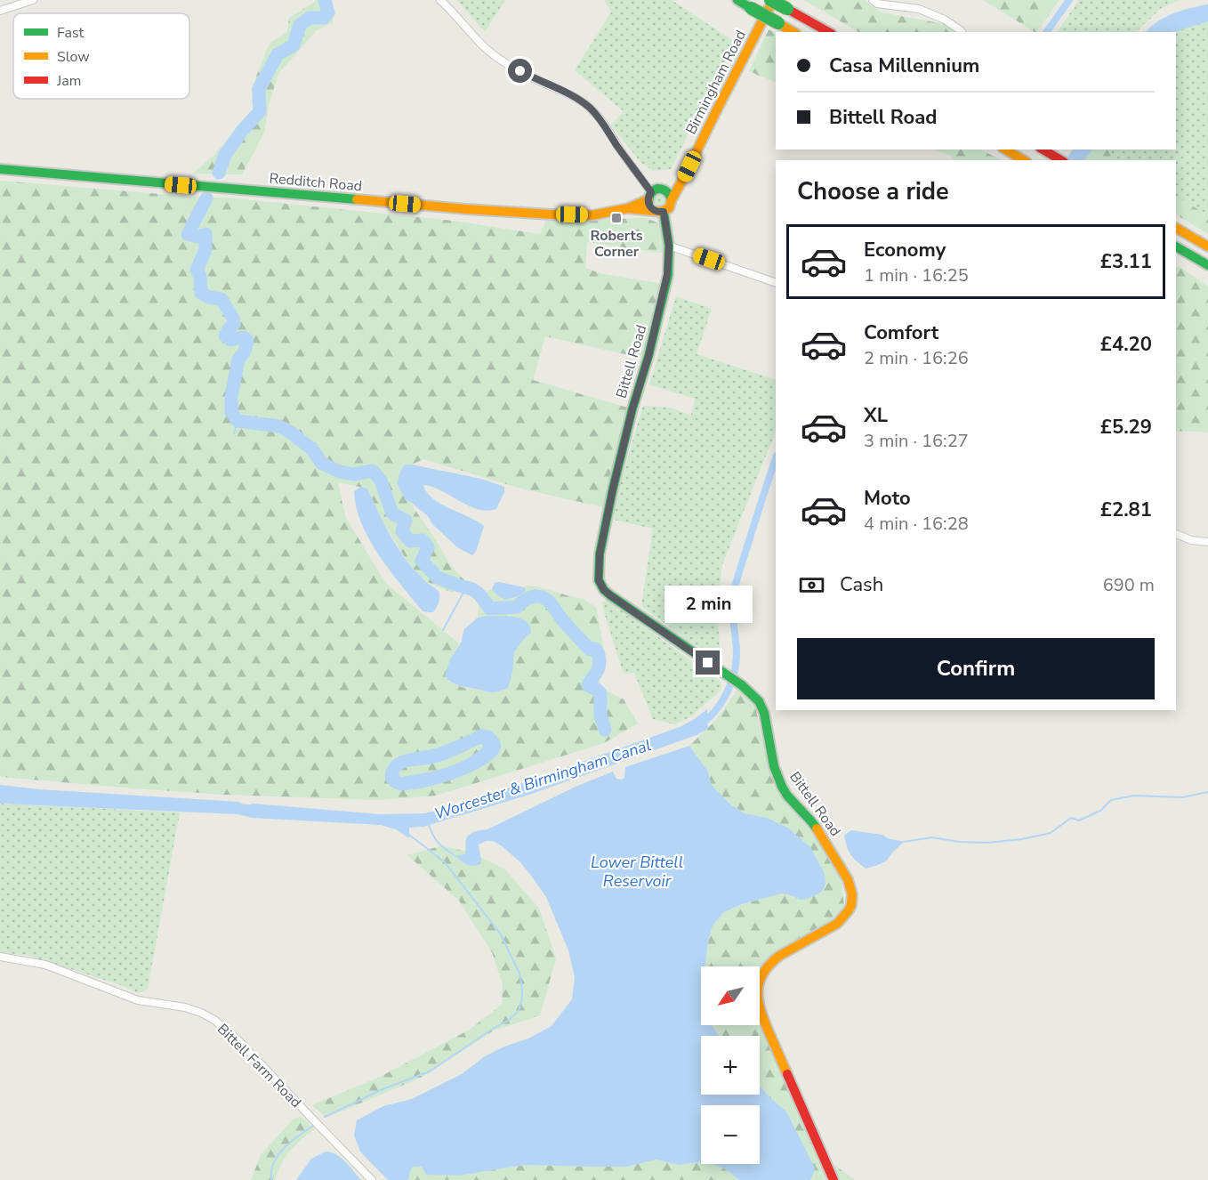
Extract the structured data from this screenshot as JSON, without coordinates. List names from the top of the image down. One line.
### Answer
{"streets":{"main road":["Birmingham Road","Redditch Road","Bittell Road"],"street":["Bittell Farm Road"]},"crossings":[["Birmingham Road","Redditch Road"],["Birmingham Road","Bittell Road"],["Redditch Road","Bittell Road"]],"water":["Worcester & Birmingham Canal","Lower Bittell Reservoir"],"places":{"transit":["Roberts Corner"]},"legend":["Fast","Slow","Jam"],"north":"bottom left","page":{"banner":["Casa Millennium","Bittell Road"],"heading":"Choose a ride","list":[{"name":"Economy","note":"1 min · 16:25","value":"£3.11"},{"name":"Comfort","note":"2 min · 16:26","value":"£4.20"},{"name":"XL","note":"3 min · 16:27","value":"£5.29"},{"name":"Moto","note":"4 min · 16:28","value":"£2.81"}],"pay":["Cash","690 m"],"bubble":"2 min","buttons":"Confirm","map_buttons":["+","−"]}}
